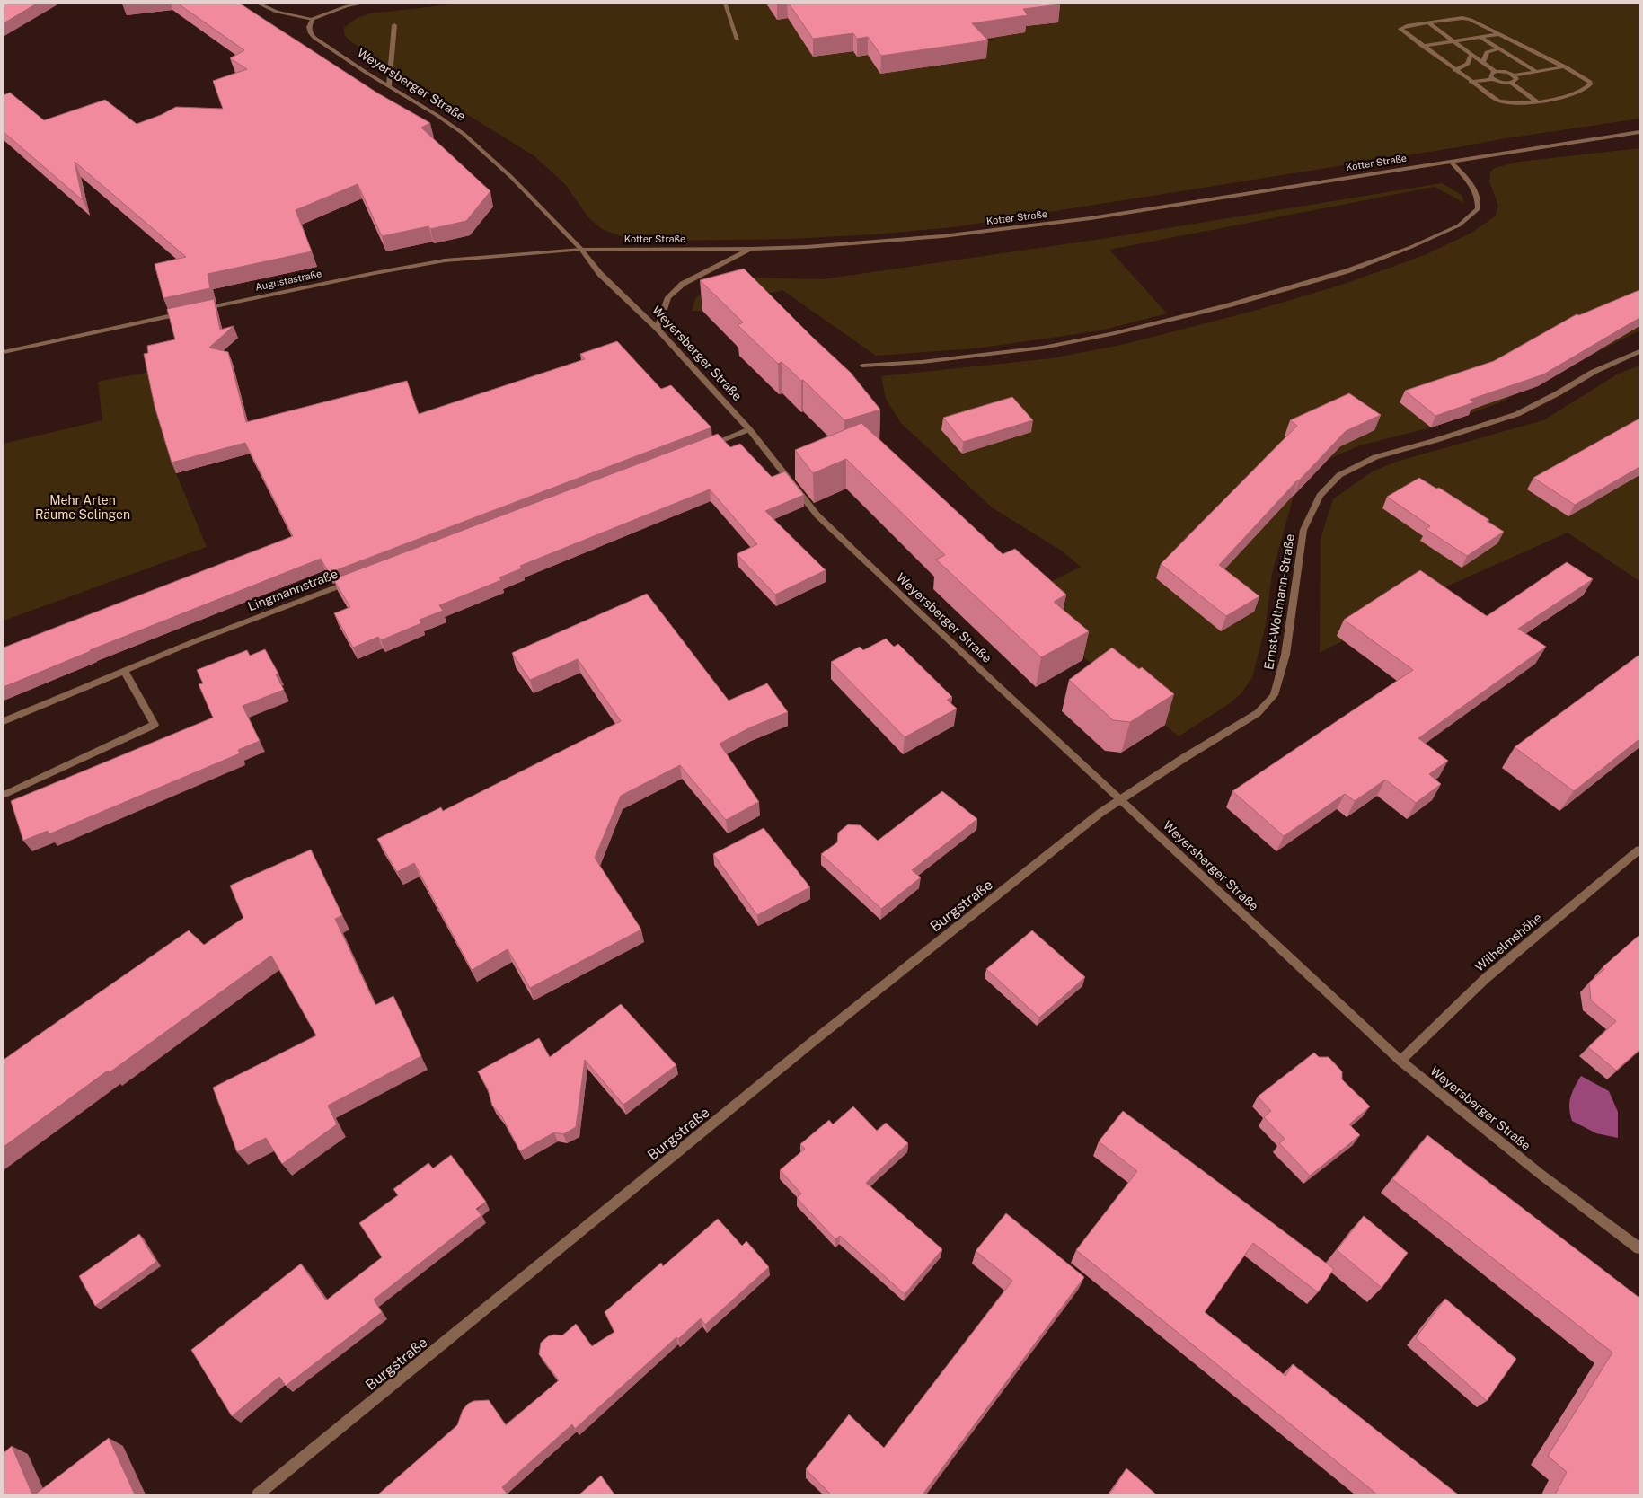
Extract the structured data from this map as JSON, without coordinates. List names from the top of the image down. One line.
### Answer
{"streets":{"street":["Weyersberger Straße","Kotter Straße","Augustastraße","Lingmannstraße","Ernst-Woltmann-Straße","Burgstraße","Wilhelmshöhe"]},"crossings":[["Weyersberger Straße","Kotter Straße"],["Weyersberger Straße","Augustastraße"],["Weyersberger Straße","Ernst-Woltmann-Straße"],["Weyersberger Straße","Burgstraße"],["Weyersberger Straße","Wilhelmshöhe"],["Kotter Straße","Augustastraße"],["Ernst-Woltmann-Straße","Burgstraße"]],"parks":["Mehr Arten Räume Solingen"]}
